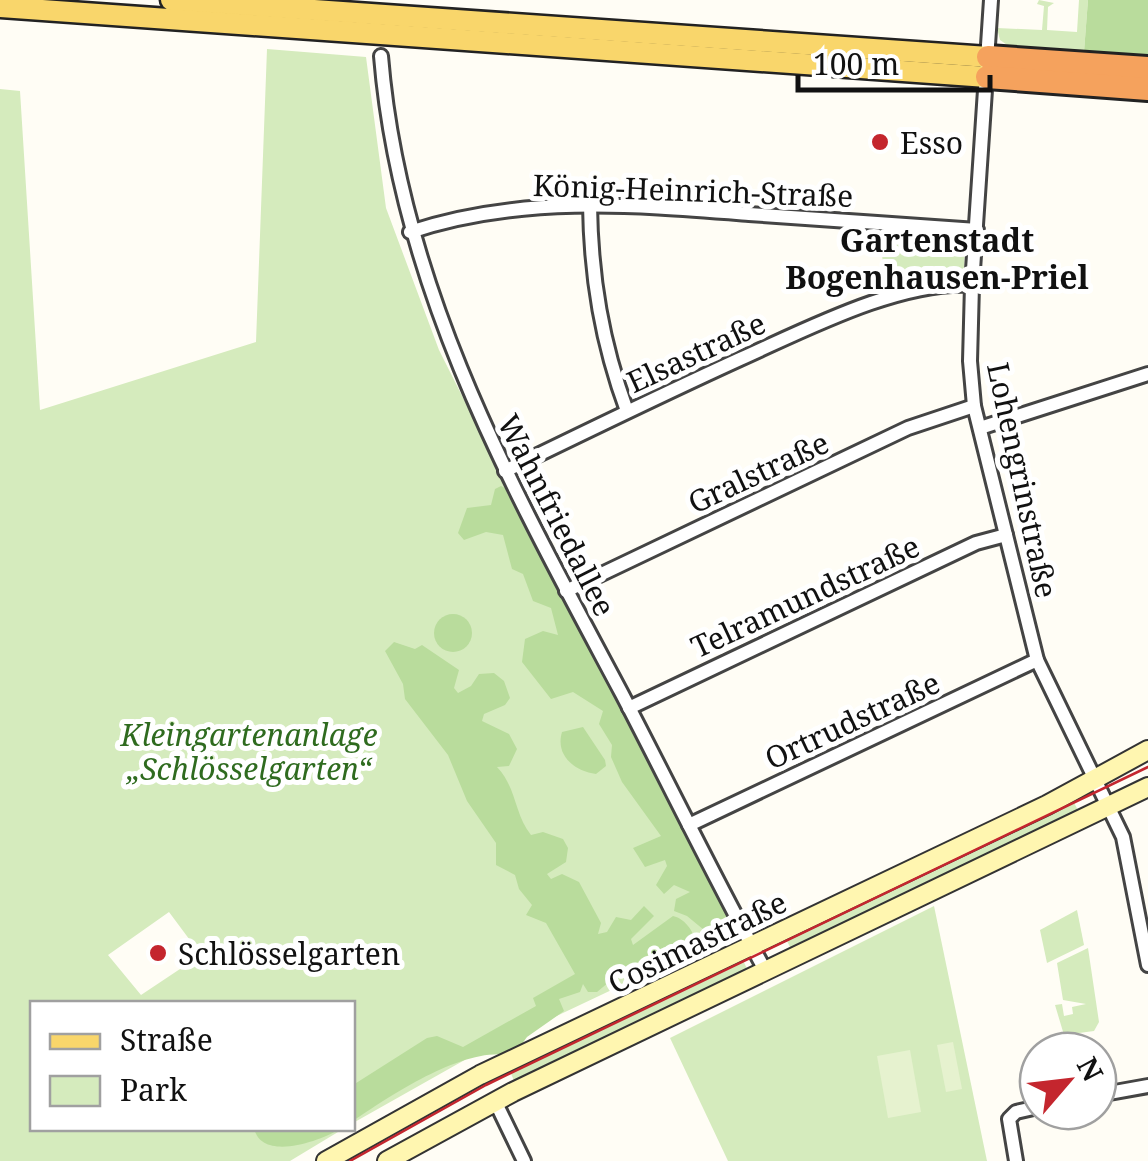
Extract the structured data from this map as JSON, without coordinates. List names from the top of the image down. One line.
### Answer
{"streets":{"main road":["Cosimastraße"],"street":["König-Heinrich-Straße","Elsastraße","Gralstraße","Lohengrinstraße","Wahnfriedallee","Telramundstraße","Ortrudstraße"]},"crossings":[["König-Heinrich-Straße","Lohengrinstraße"],["König-Heinrich-Straße","Wahnfriedallee"],["Elsastraße","Lohengrinstraße"],["Elsastraße","Wahnfriedallee"],["Gralstraße","Lohengrinstraße"],["Gralstraße","Wahnfriedallee"],["Lohengrinstraße","Telramundstraße"],["Lohengrinstraße","Ortrudstraße"],["Lohengrinstraße","Cosimastraße"],["Wahnfriedallee","Telramundstraße"],["Wahnfriedallee","Ortrudstraße"],["Wahnfriedallee","Cosimastraße"]],"districts":["Gartenstadt Bogenhausen-Priel"],"parks":["Kleingartenanlage „Schlösselgarten“"],"places":["Esso","Schlösselgarten"],"legend":["Straße","Park"],"scale_bar":"100 m","north":"top right"}
